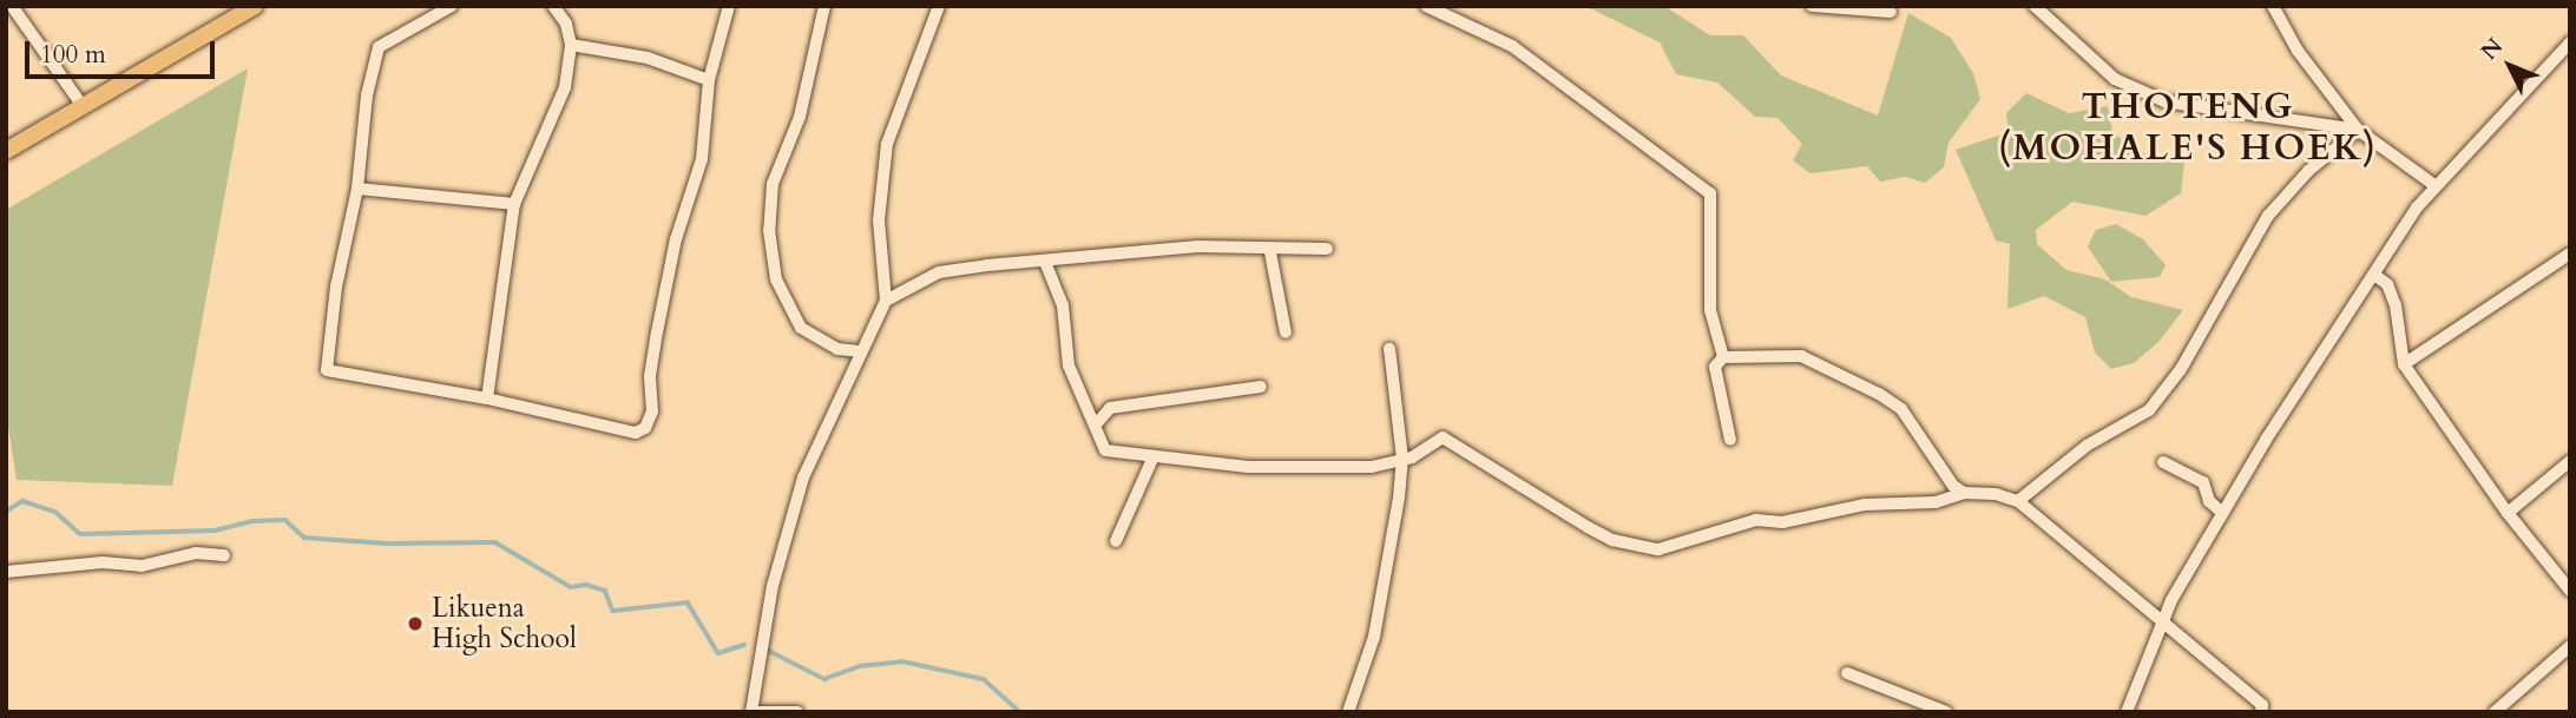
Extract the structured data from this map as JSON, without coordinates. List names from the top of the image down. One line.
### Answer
{"districts":["THOTENG (MOHALE'S HOEK)"],"places":["Likuena High School"],"scale_bar":"100 m","north":"top left"}
